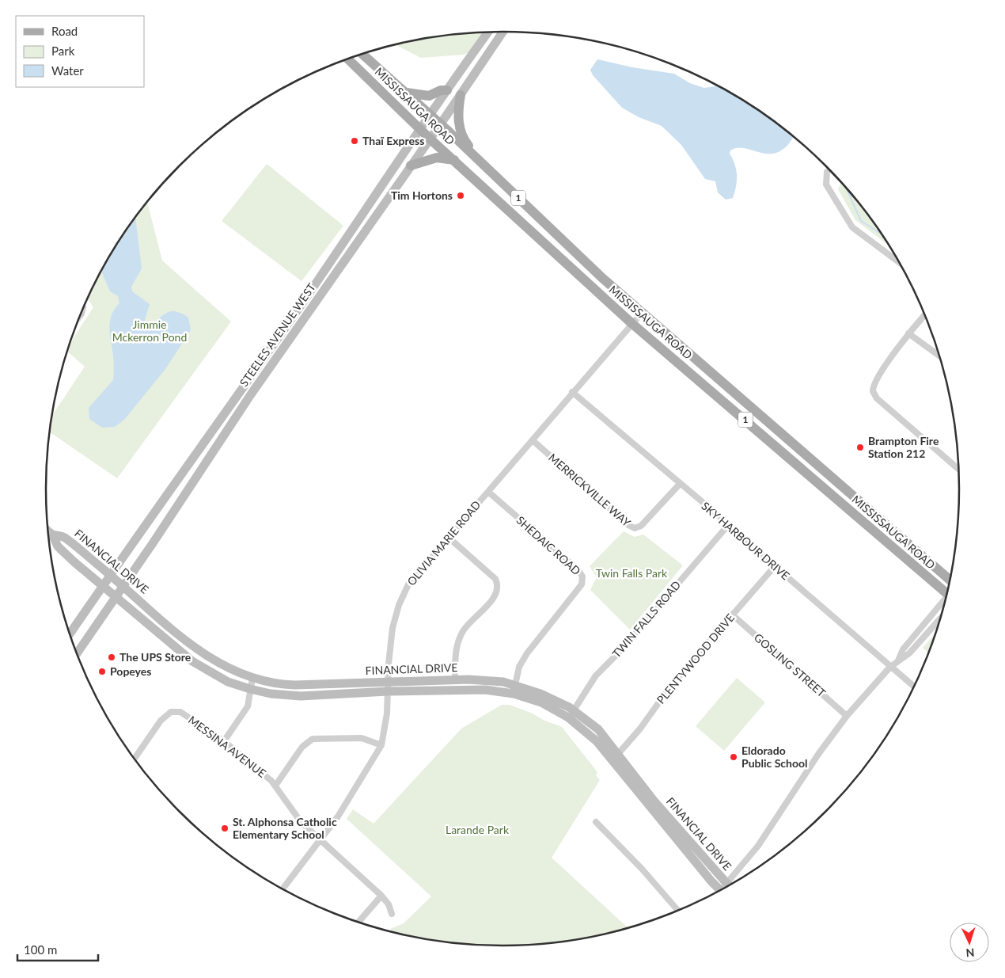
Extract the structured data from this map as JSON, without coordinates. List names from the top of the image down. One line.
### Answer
{"streets":{"main road":["MISSISSAUGA ROAD","1"],"street":["STEELES AVENUE WEST","MERRICKVILLE WAY","SKY HARBOUR DRIVE","OLIVIA MARIE ROAD","SHEDAIC ROAD","FINANCIAL DRIVE","TWIN FALLS ROAD","PLENTYWOOD DRIVE","GOSLING STREET","MESSINA AVENUE"]},"crossings":[["MISSISSAUGA ROAD","STEELES AVENUE WEST"],["MISSISSAUGA ROAD","OLIVIA MARIE ROAD"],["STEELES AVENUE WEST","FINANCIAL DRIVE"],["MERRICKVILLE WAY","SKY HARBOUR DRIVE"],["MERRICKVILLE WAY","OLIVIA MARIE ROAD"],["SKY HARBOUR DRIVE","OLIVIA MARIE ROAD"],["SKY HARBOUR DRIVE","TWIN FALLS ROAD"],["SKY HARBOUR DRIVE","PLENTYWOOD DRIVE"],["OLIVIA MARIE ROAD","SHEDAIC ROAD"],["OLIVIA MARIE ROAD","FINANCIAL DRIVE"],["OLIVIA MARIE ROAD","MESSINA AVENUE"],["SHEDAIC ROAD","FINANCIAL DRIVE"],["FINANCIAL DRIVE","TWIN FALLS ROAD"],["FINANCIAL DRIVE","PLENTYWOOD DRIVE"],["PLENTYWOOD DRIVE","GOSLING STREET"]],"parks":["Jimmie Mckerron Pond","Twin Falls Park","Larande Park"],"places":["Thaï Express","Tim Hortons","Brampton Fire Station 212","The UPS Store","Popeyes","Eldorado Public School","St. Alphonsa Catholic Elementary School"],"legend":["Road","Park","Water"],"scale_bar":"100 m","north":"bottom"}
